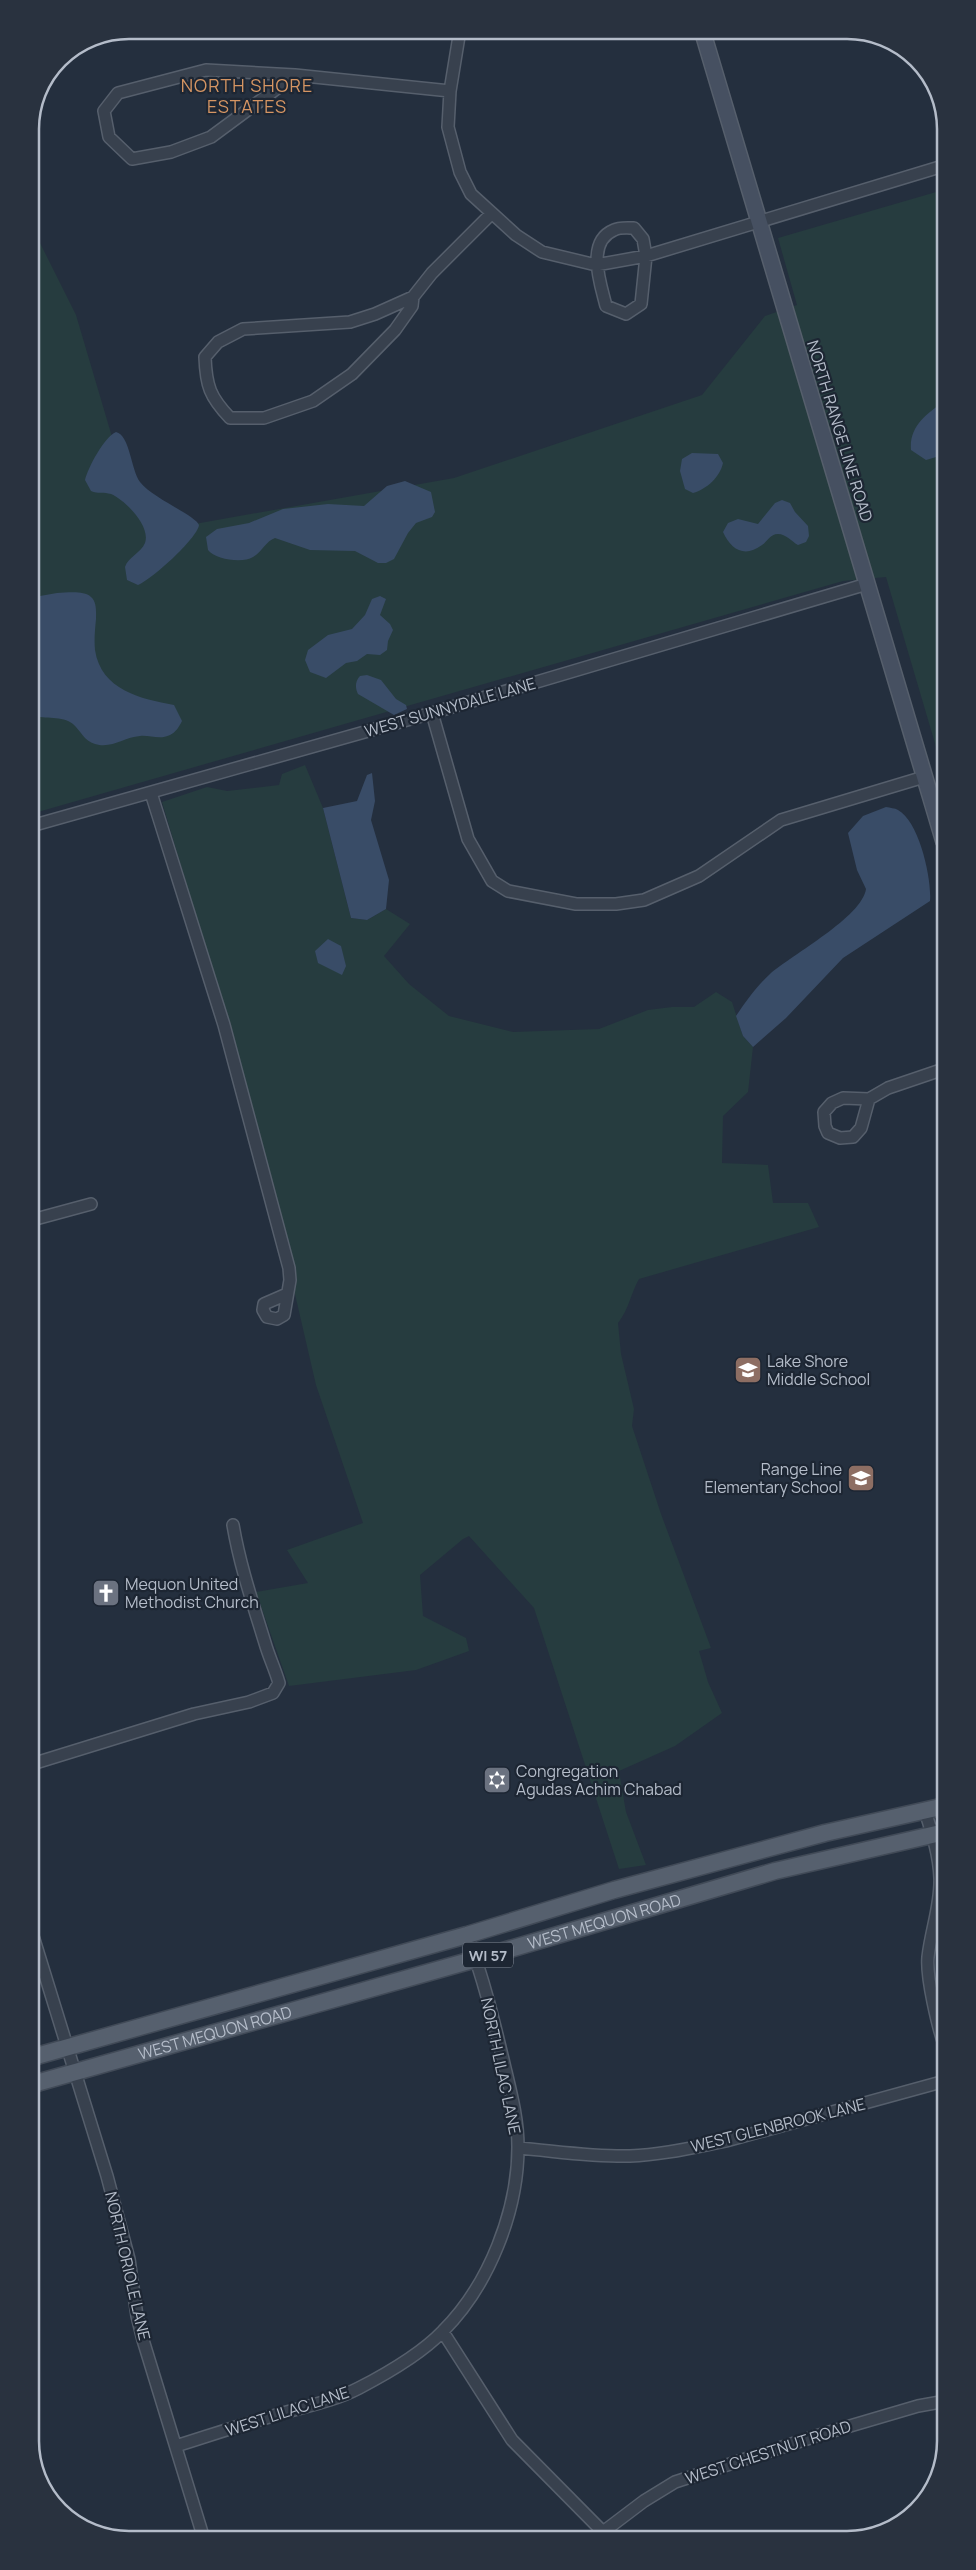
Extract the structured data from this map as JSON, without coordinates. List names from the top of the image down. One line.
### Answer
{"streets":{"main road":["WEST MEQUON ROAD","WI 57"],"street":["NORTH RANGE LINE ROAD","WEST SUNNYDALE LANE","NORTH LILAC LANE","WEST GLENBROOK LANE","NORTH ORIOLE LANE","WEST LILAC LANE","WEST CHESTNUT ROAD"]},"crossings":[["NORTH RANGE LINE ROAD","WEST SUNNYDALE LANE"],["WEST MEQUON ROAD","NORTH LILAC LANE"],["WEST MEQUON ROAD","NORTH ORIOLE LANE"],["NORTH LILAC LANE","WEST GLENBROOK LANE"],["NORTH LILAC LANE","WEST LILAC LANE"],["NORTH ORIOLE LANE","WEST LILAC LANE"]],"districts":["NORTH SHORE ESTATES"],"places":{"school or university":["Lake Shore Middle School","Range Line Elementary School"],"church":["Mequon United Methodist Church"],"synagogue":["Congregation Agudas Achim Chabad"]}}
